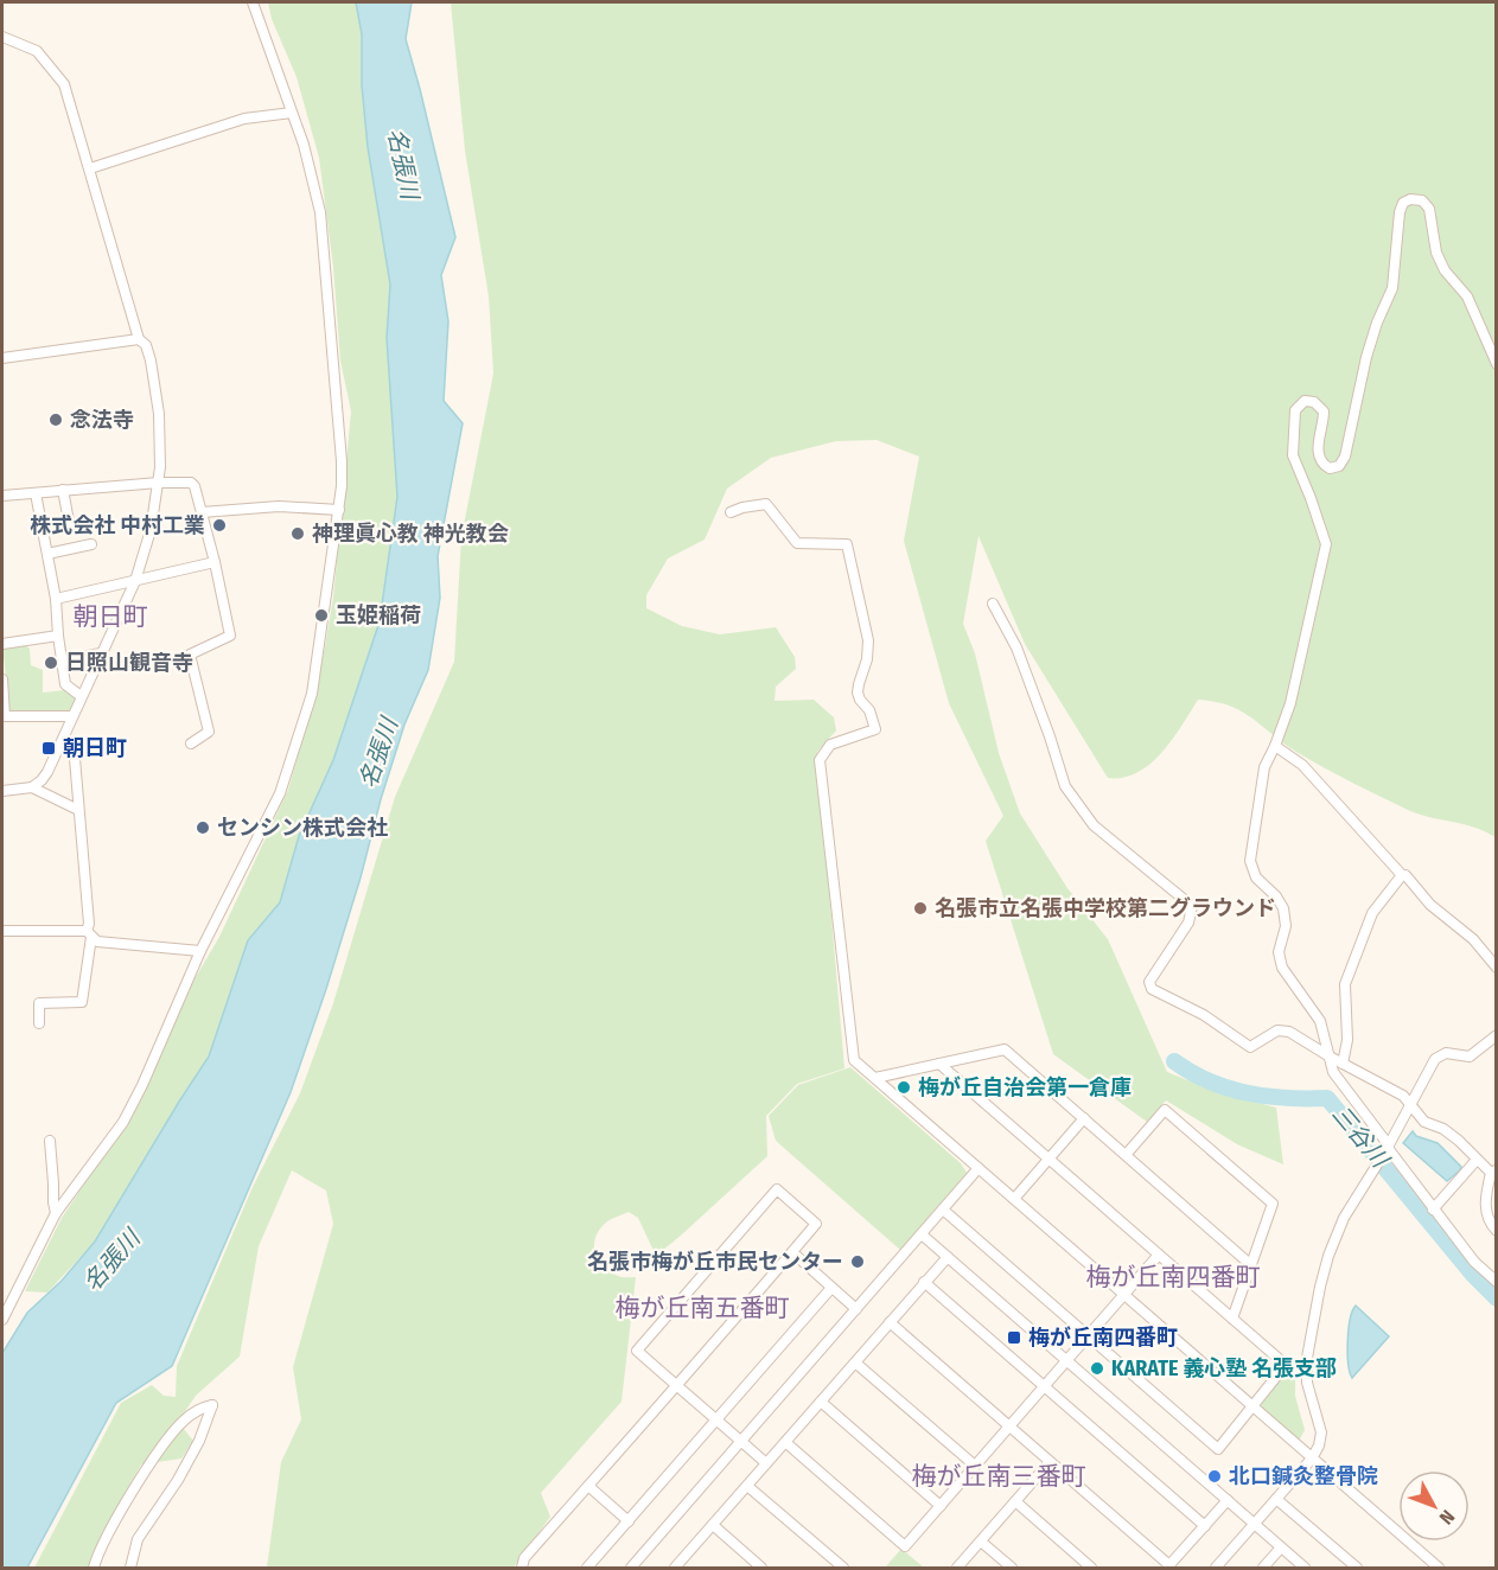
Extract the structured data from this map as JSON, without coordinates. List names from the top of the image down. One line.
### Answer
{"districts":["朝日町","梅が丘南四番町","梅が丘南五番町","梅が丘南三番町"],"water":["名張川","三谷川"],"places":{"other":["念法寺","株式会社 中村工業","神理眞心教 神光教会","玉姫稲荷","日照山観音寺","センシン株式会社","名張市立名張中学校第二グラウンド","梅が丘自治会第一倉庫","名張市梅が丘市民センター","KARATE 義心塾 名張支部","北口鍼灸整骨院"],"transit":["朝日町","梅が丘南四番町"]},"north":"bottom right"}
